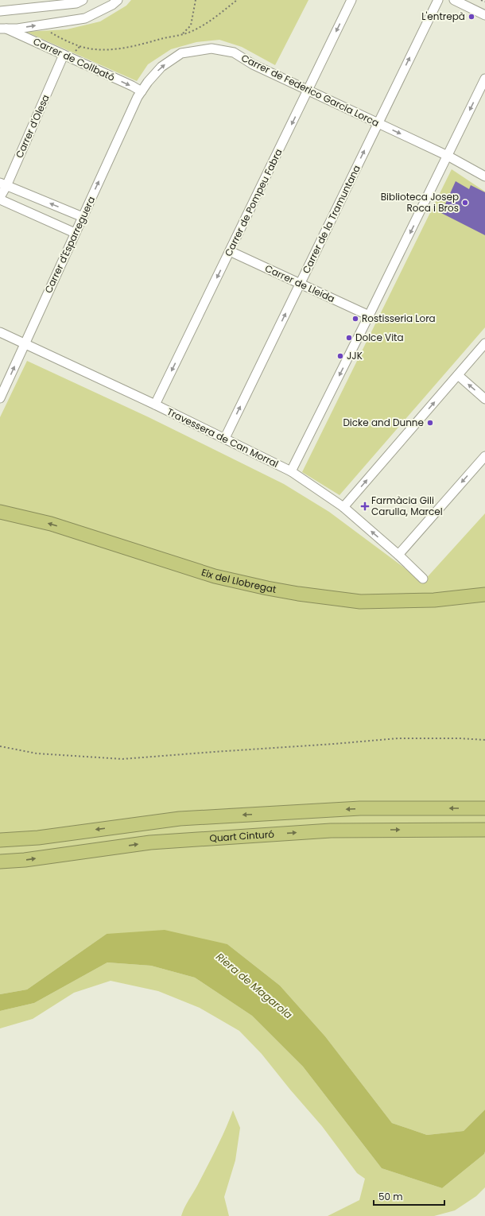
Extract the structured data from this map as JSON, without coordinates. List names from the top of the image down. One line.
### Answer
{"streets":{"highway":["Eix del Llobregat","Quart Cinturó"],"street":["Carrer de Collbató","Carrer de Federico García Lorca","Carrer d'Olesa","Carrer de Pompeu Fabra","Carrer de la Tramuntana","Carrer d'Esparreguera","Carrer de Lleida","Travessera de Can Morral"]},"crossings":[["Carrer de Collbató","Carrer de Federico García Lorca"],["Carrer de Collbató","Carrer d'Olesa"],["Carrer de Collbató","Carrer d'Esparreguera"],["Carrer de Federico García Lorca","Carrer de Pompeu Fabra"],["Carrer de Federico García Lorca","Carrer de la Tramuntana"],["Carrer de Federico García Lorca","Carrer d'Esparreguera"],["Carrer de Pompeu Fabra","Carrer de Lleida"],["Carrer de Pompeu Fabra","Travessera de Can Morral"],["Carrer de la Tramuntana","Carrer de Lleida"],["Carrer de la Tramuntana","Travessera de Can Morral"],["Carrer d'Esparreguera","Travessera de Can Morral"]],"one_way":["Carrer de Collbató","Carrer de Federico García Lorca","Carrer de Pompeu Fabra","Carrer d'Esparreguera"],"water":["Riera de Magarola"],"places":{"other":["L'entrepà","Biblioteca Josep Roca i Bros","Rostisseria Lora","Dolce Vita","JJK","Dicke and Dunne"],"health":["Farmàcia Gili Carulla, Marcel"]},"scale_bar":"50 m"}
